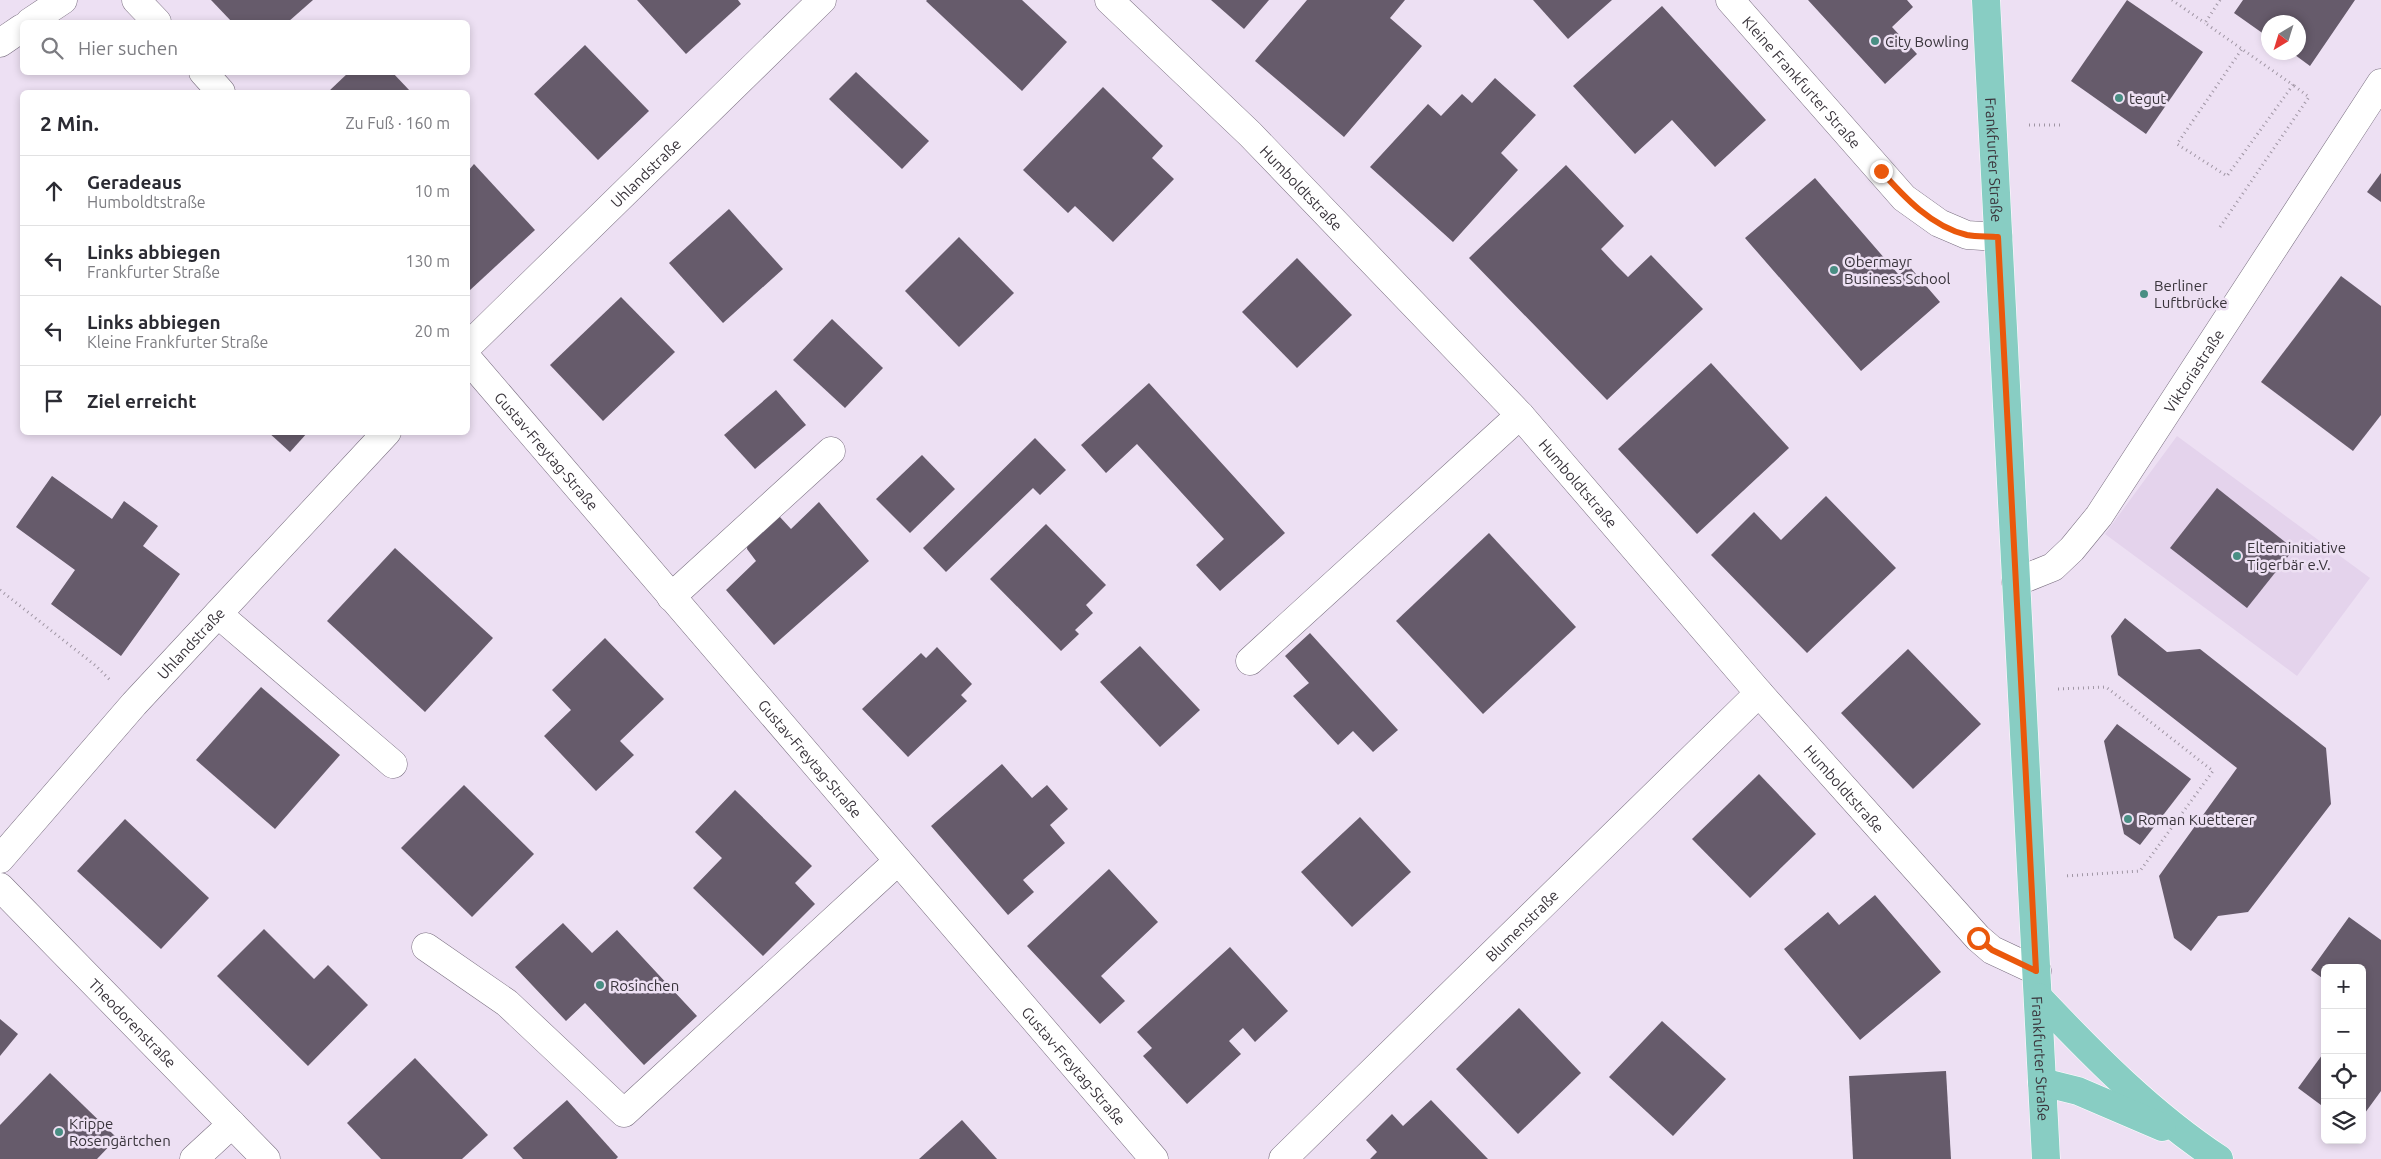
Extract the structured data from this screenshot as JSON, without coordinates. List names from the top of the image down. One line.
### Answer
{"streets":{"main road":["Frankfurter Straße"],"street":["Kleine Frankfurter Straße","Uhlandstraße","Humboldtstraße","Viktoriastraße","Gustav-Freytag-Straße","Blumenstraße","Theodorenstraße"]},"crossings":[["Kleine Frankfurter Straße","Frankfurter Straße"],["Frankfurter Straße","Humboldtstraße"],["Frankfurter Straße","Viktoriastraße"],["Humboldtstraße","Blumenstraße"]],"places":["City Bowling","tegut","Obermayr Business School","Berliner Luftbrücke","Elterninitiative Tigerbär e.V.","Roman Kuetterer","Rosinchen","Krippe Rosengärtchen"],"north":"bottom left","page":{"search":"Hier suchen","heading":["2 Min.","Zu Fuß · 160 m"],"list":[["Geradeaus","Humboldtstraße","10 m"],["Links abbiegen","Frankfurter Straße","130 m"],["Links abbiegen","Kleine Frankfurter Straße","20 m"],"Ziel erreicht"],"map_buttons":["+","−"]}}
